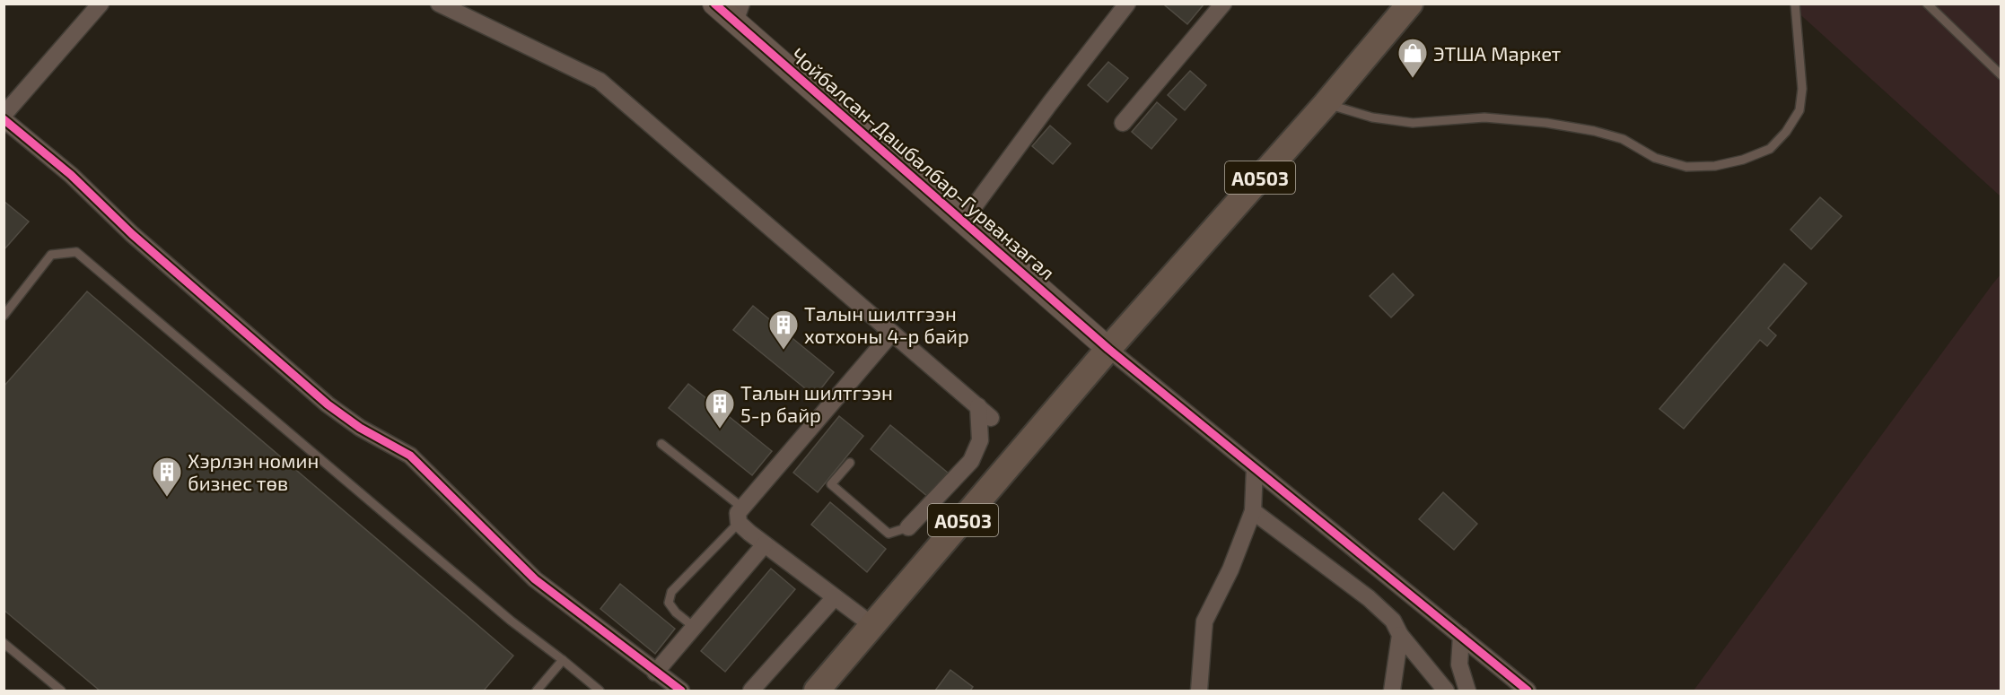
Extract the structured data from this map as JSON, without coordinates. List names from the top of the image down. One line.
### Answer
{"streets":{"main road":["A0503"],"street":["Чойбалсан-Дашбалбар-Гурванзагал"]},"crossings":[["Чойбалсан-Дашбалбар-Гурванзагал","A0503"]],"places":{"shop":["ЭТША Маркет"],"building":["Талын шилтгээн хотхоны 4-р байр","Талын шилтгээн 5-р байр","Хэрлэн номин бизнес төв"]}}
